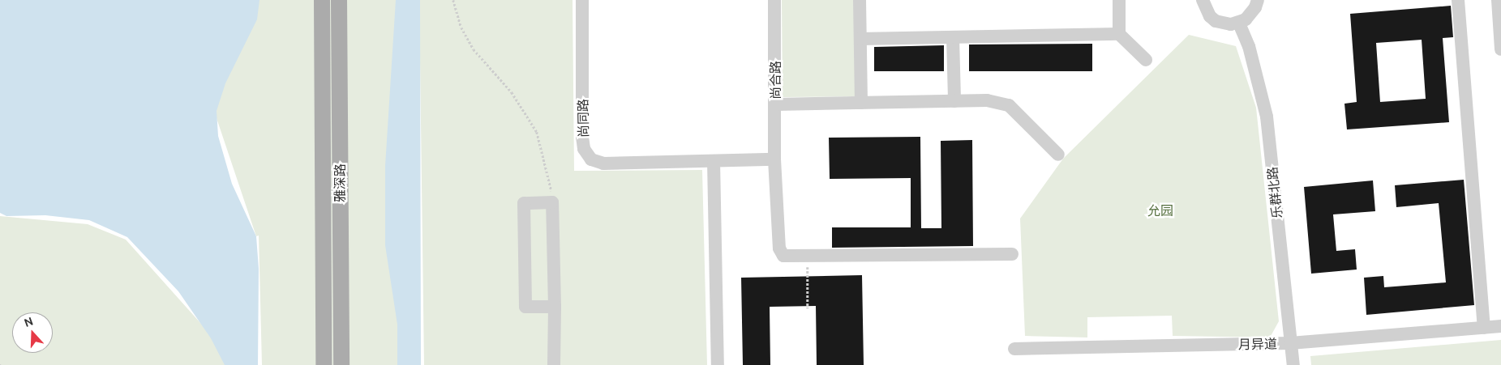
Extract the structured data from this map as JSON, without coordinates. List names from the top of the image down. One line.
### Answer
{"streets":{"main road":["雅深路"],"street":["尚合路","尚同路","乐群北路","月异道"]},"crossings":[["乐群北路","月异道"]],"parks":["允园"],"north":"top"}
